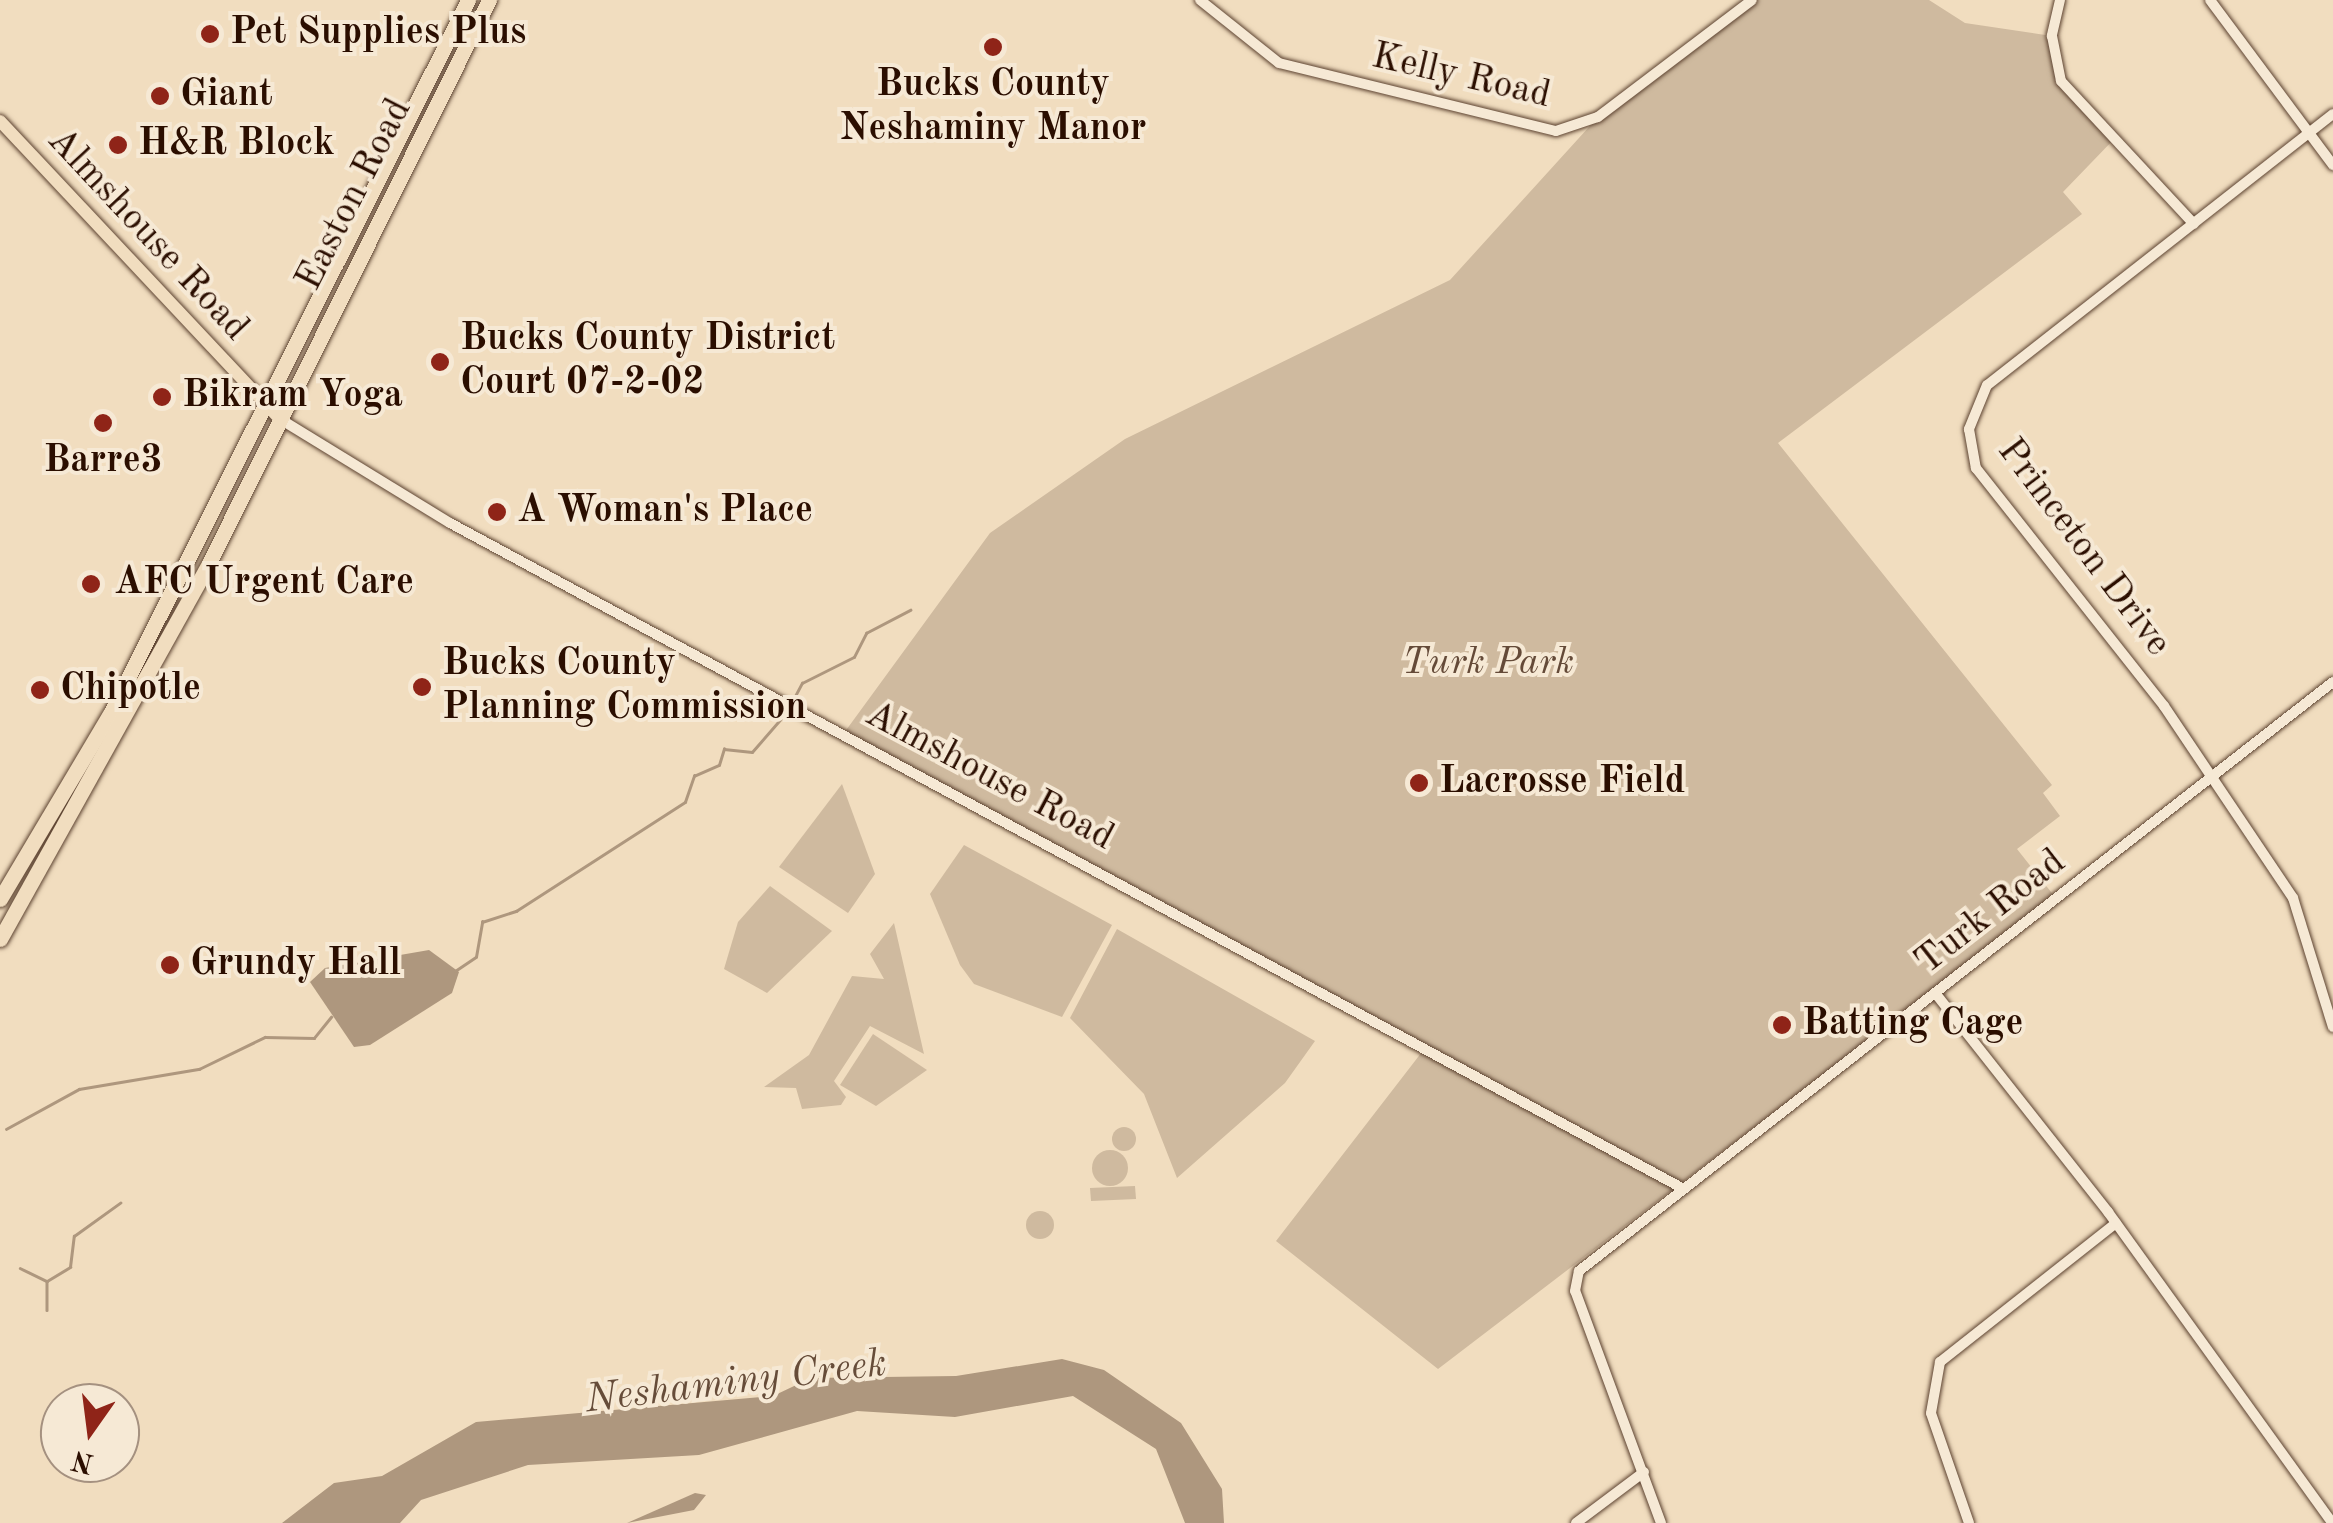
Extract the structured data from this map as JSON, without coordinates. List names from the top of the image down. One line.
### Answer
{"streets":{"highway":["Easton Road"],"main road":["Almshouse Road"],"street":["Kelly Road","Princeton Drive","Turk Road"]},"crossings":[["Easton Road","Almshouse Road"],["Almshouse Road","Turk Road"],["Princeton Drive","Turk Road"]],"water":["Neshaminy Creek"],"parks":["Turk Park"],"places":["Pet Supplies Plus","Bucks County Neshaminy Manor","Giant","H&R Block","Bucks County District Court 07-2-02","Bikram Yoga","Barre3","A Woman's Place","AFC Urgent Care","Bucks County Planning Commission","Chipotle","Lacrosse Field","Grundy Hall","Batting Cage"],"north":"bottom"}
